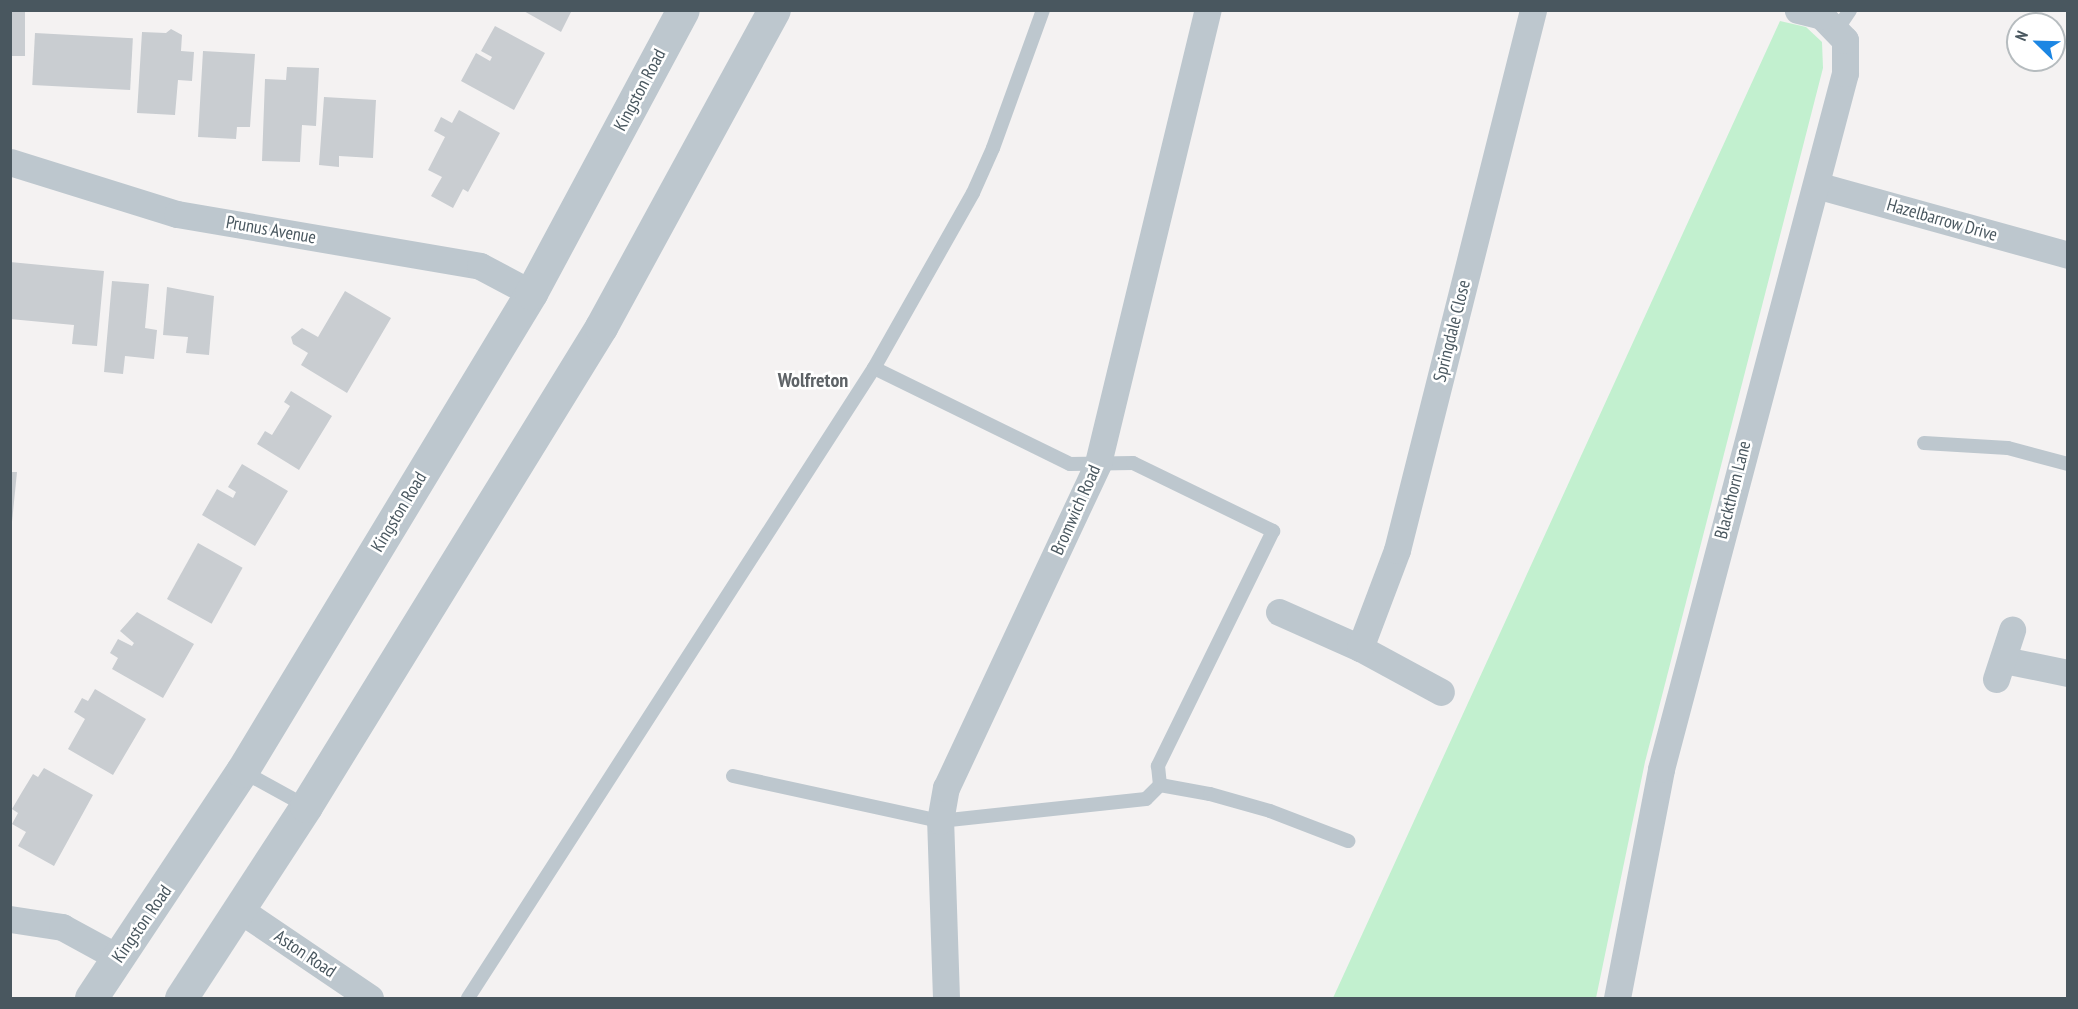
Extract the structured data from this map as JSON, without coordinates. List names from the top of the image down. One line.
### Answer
{"streets":{"street":["Kingston Road","Hazelbarrow Drive","Prunus Avenue","Springdale Close","Blackthorn Lane","Bromwich Road","Aston Road"]},"crossings":[["Kingston Road","Prunus Avenue"],["Hazelbarrow Drive","Blackthorn Lane"]],"districts":["Wolfreton"],"north":"top left"}
